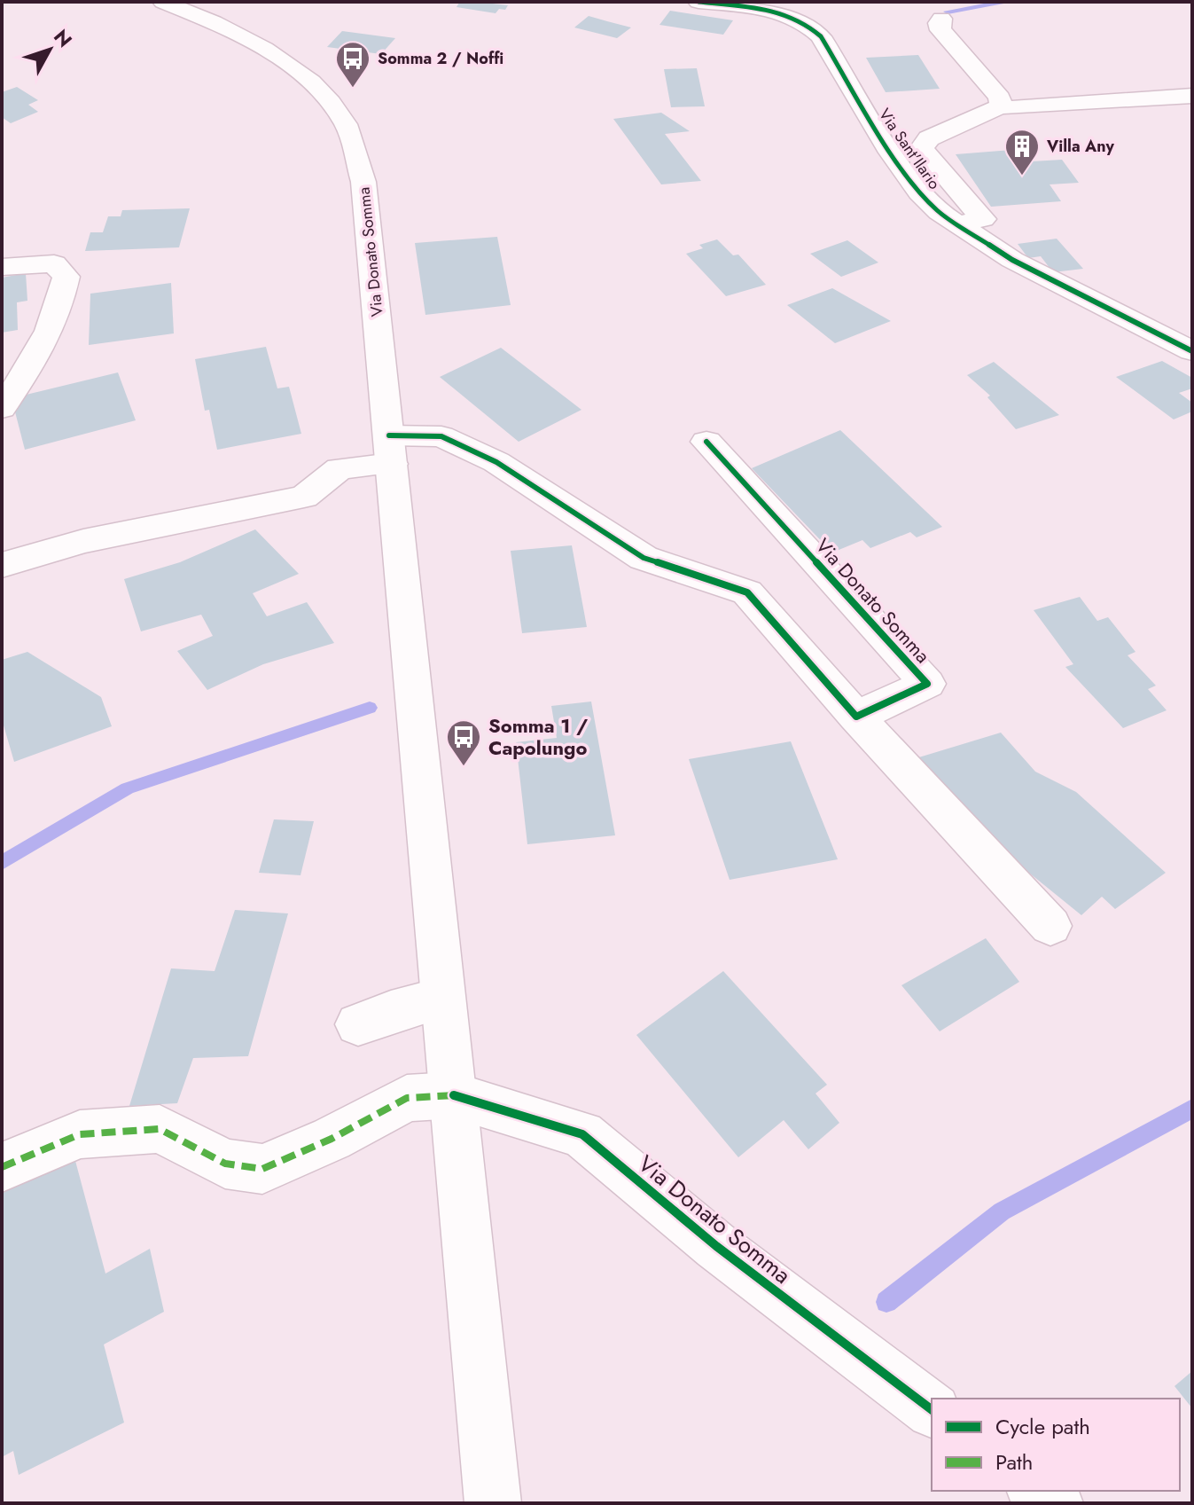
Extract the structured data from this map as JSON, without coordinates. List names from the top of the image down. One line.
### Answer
{"streets":{"street":["Via Sant'Ilario","Via Donato Somma"]},"places":{"bus stop":["Somma 2 / Noffi","Somma 1 / Capolungo"],"building":["Villa Any"]},"legend":["Cycle path","Path"],"north":"top right"}
